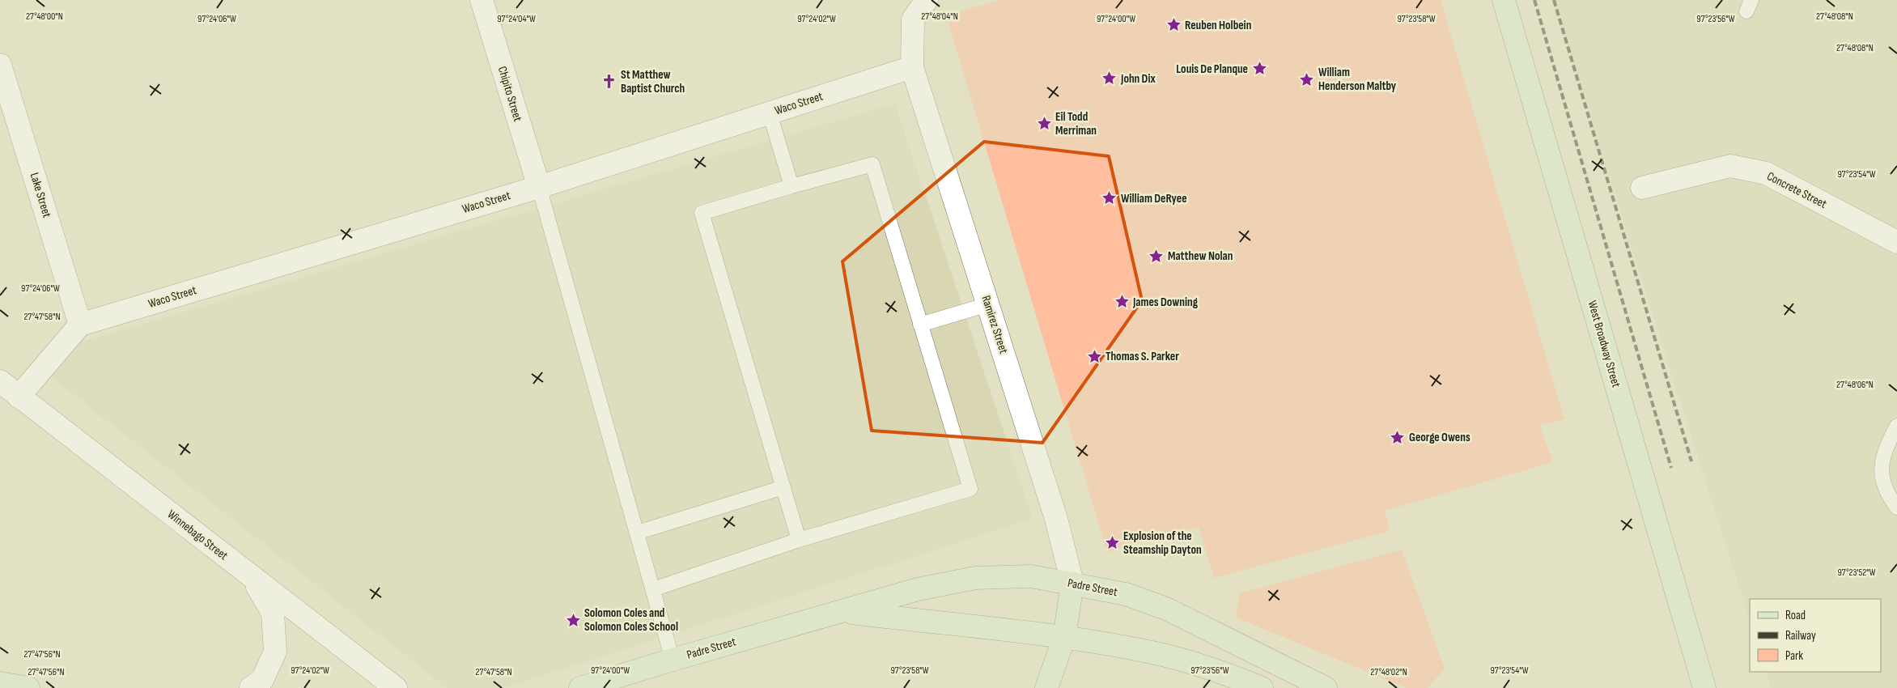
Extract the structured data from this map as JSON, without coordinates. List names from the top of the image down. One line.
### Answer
{"streets":{"main road":["West Broadway Street","Padre Street"],"street":["Chipito Street","Waco Street","Concrete Street","Lake Street","Ramirez Street","Winnebago Street"]},"crossings":[["Chipito Street","Waco Street"],["Waco Street","Lake Street"],["Waco Street","Ramirez Street"],["Ramirez Street","Padre Street"]],"places":{"place":["Reuben Holbein","Louis De Planque","John Dix","William Henderson Maltby","Eil Todd Merriman","William DeRyee","Matthew Nolan","James Downing","Thomas S. Parker","George Owens","Explosion of the Steamship Dayton","Solomon Coles and Solomon Coles School"],"church":["St Matthew Baptist Church"]},"legend":["Road","Railway","Park"],"coordinates":["27°48'08\"N","27°48'00\"N","27°48'04\"N","97°24'06\"W","97°24'04\"W","97°24'02\"W","97°24'00\"W","97°23'58\"W","97°23'56\"W","97°23'54\"W","27°47'58\"N","27°48'06\"N","97°23'52\"W","27°47'56\"N","27°48'02\"N"]}
